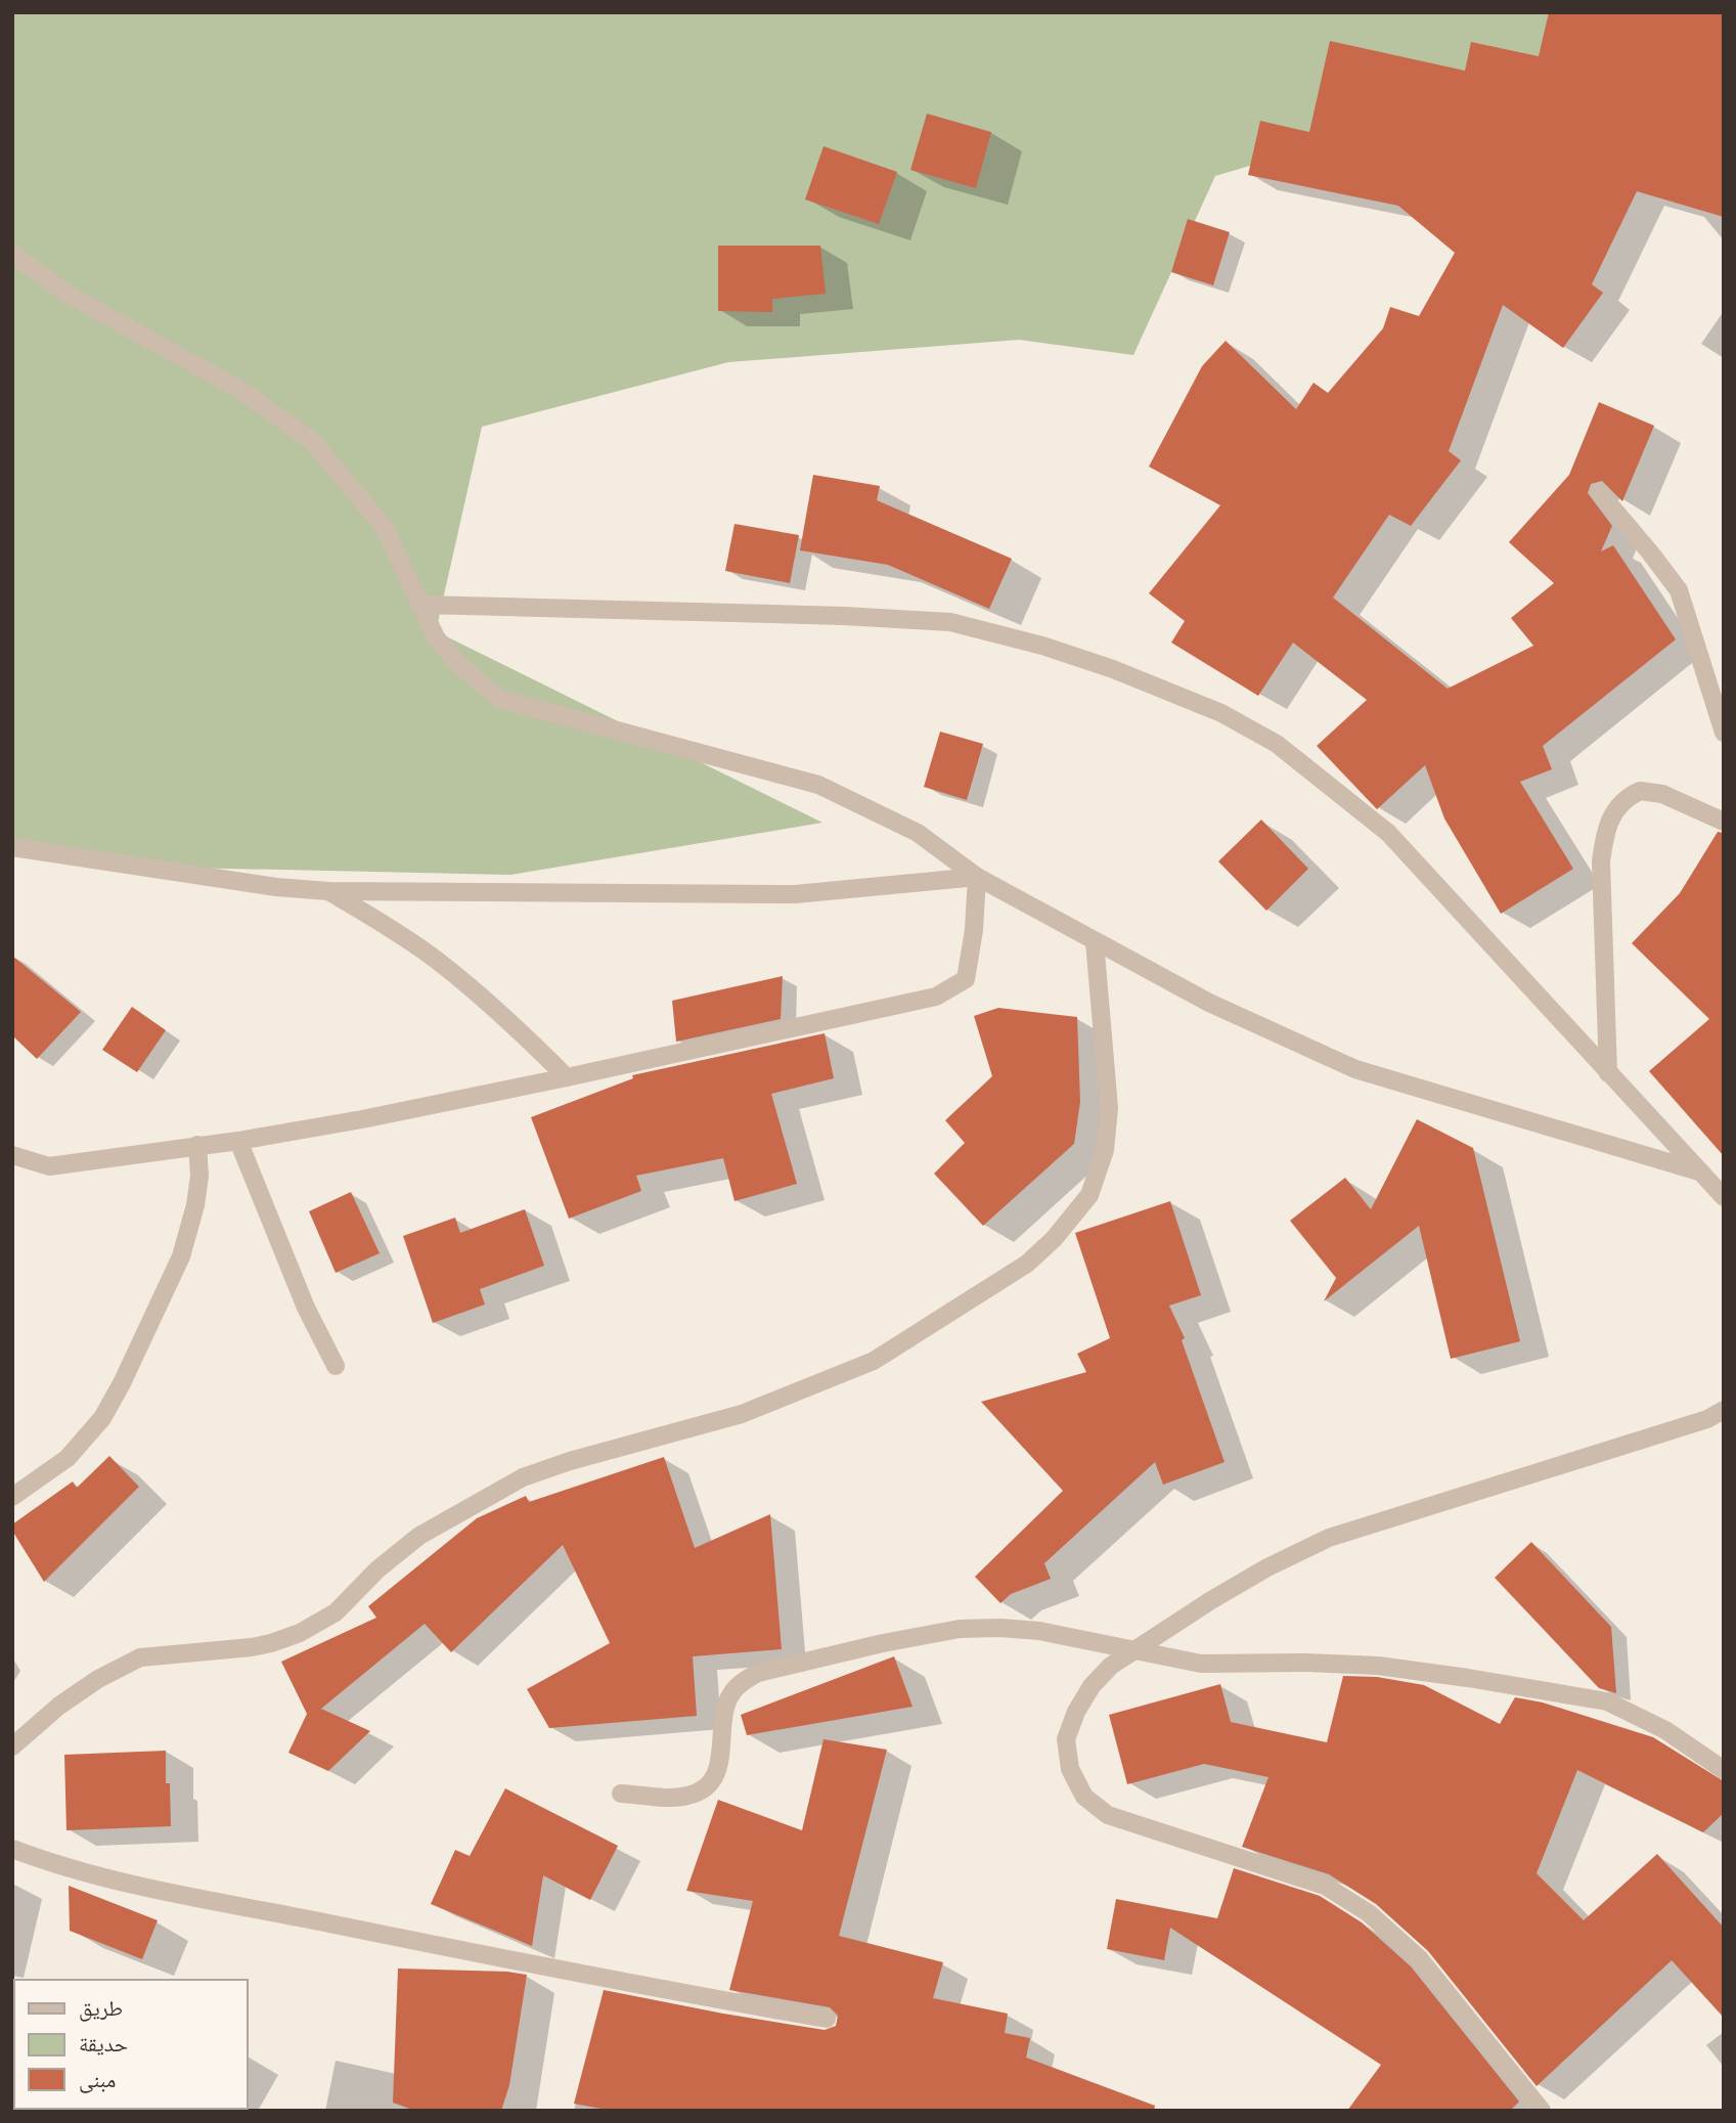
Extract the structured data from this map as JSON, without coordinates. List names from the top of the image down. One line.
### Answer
{"legend":["طريق","حديقة","مبنى"]}
